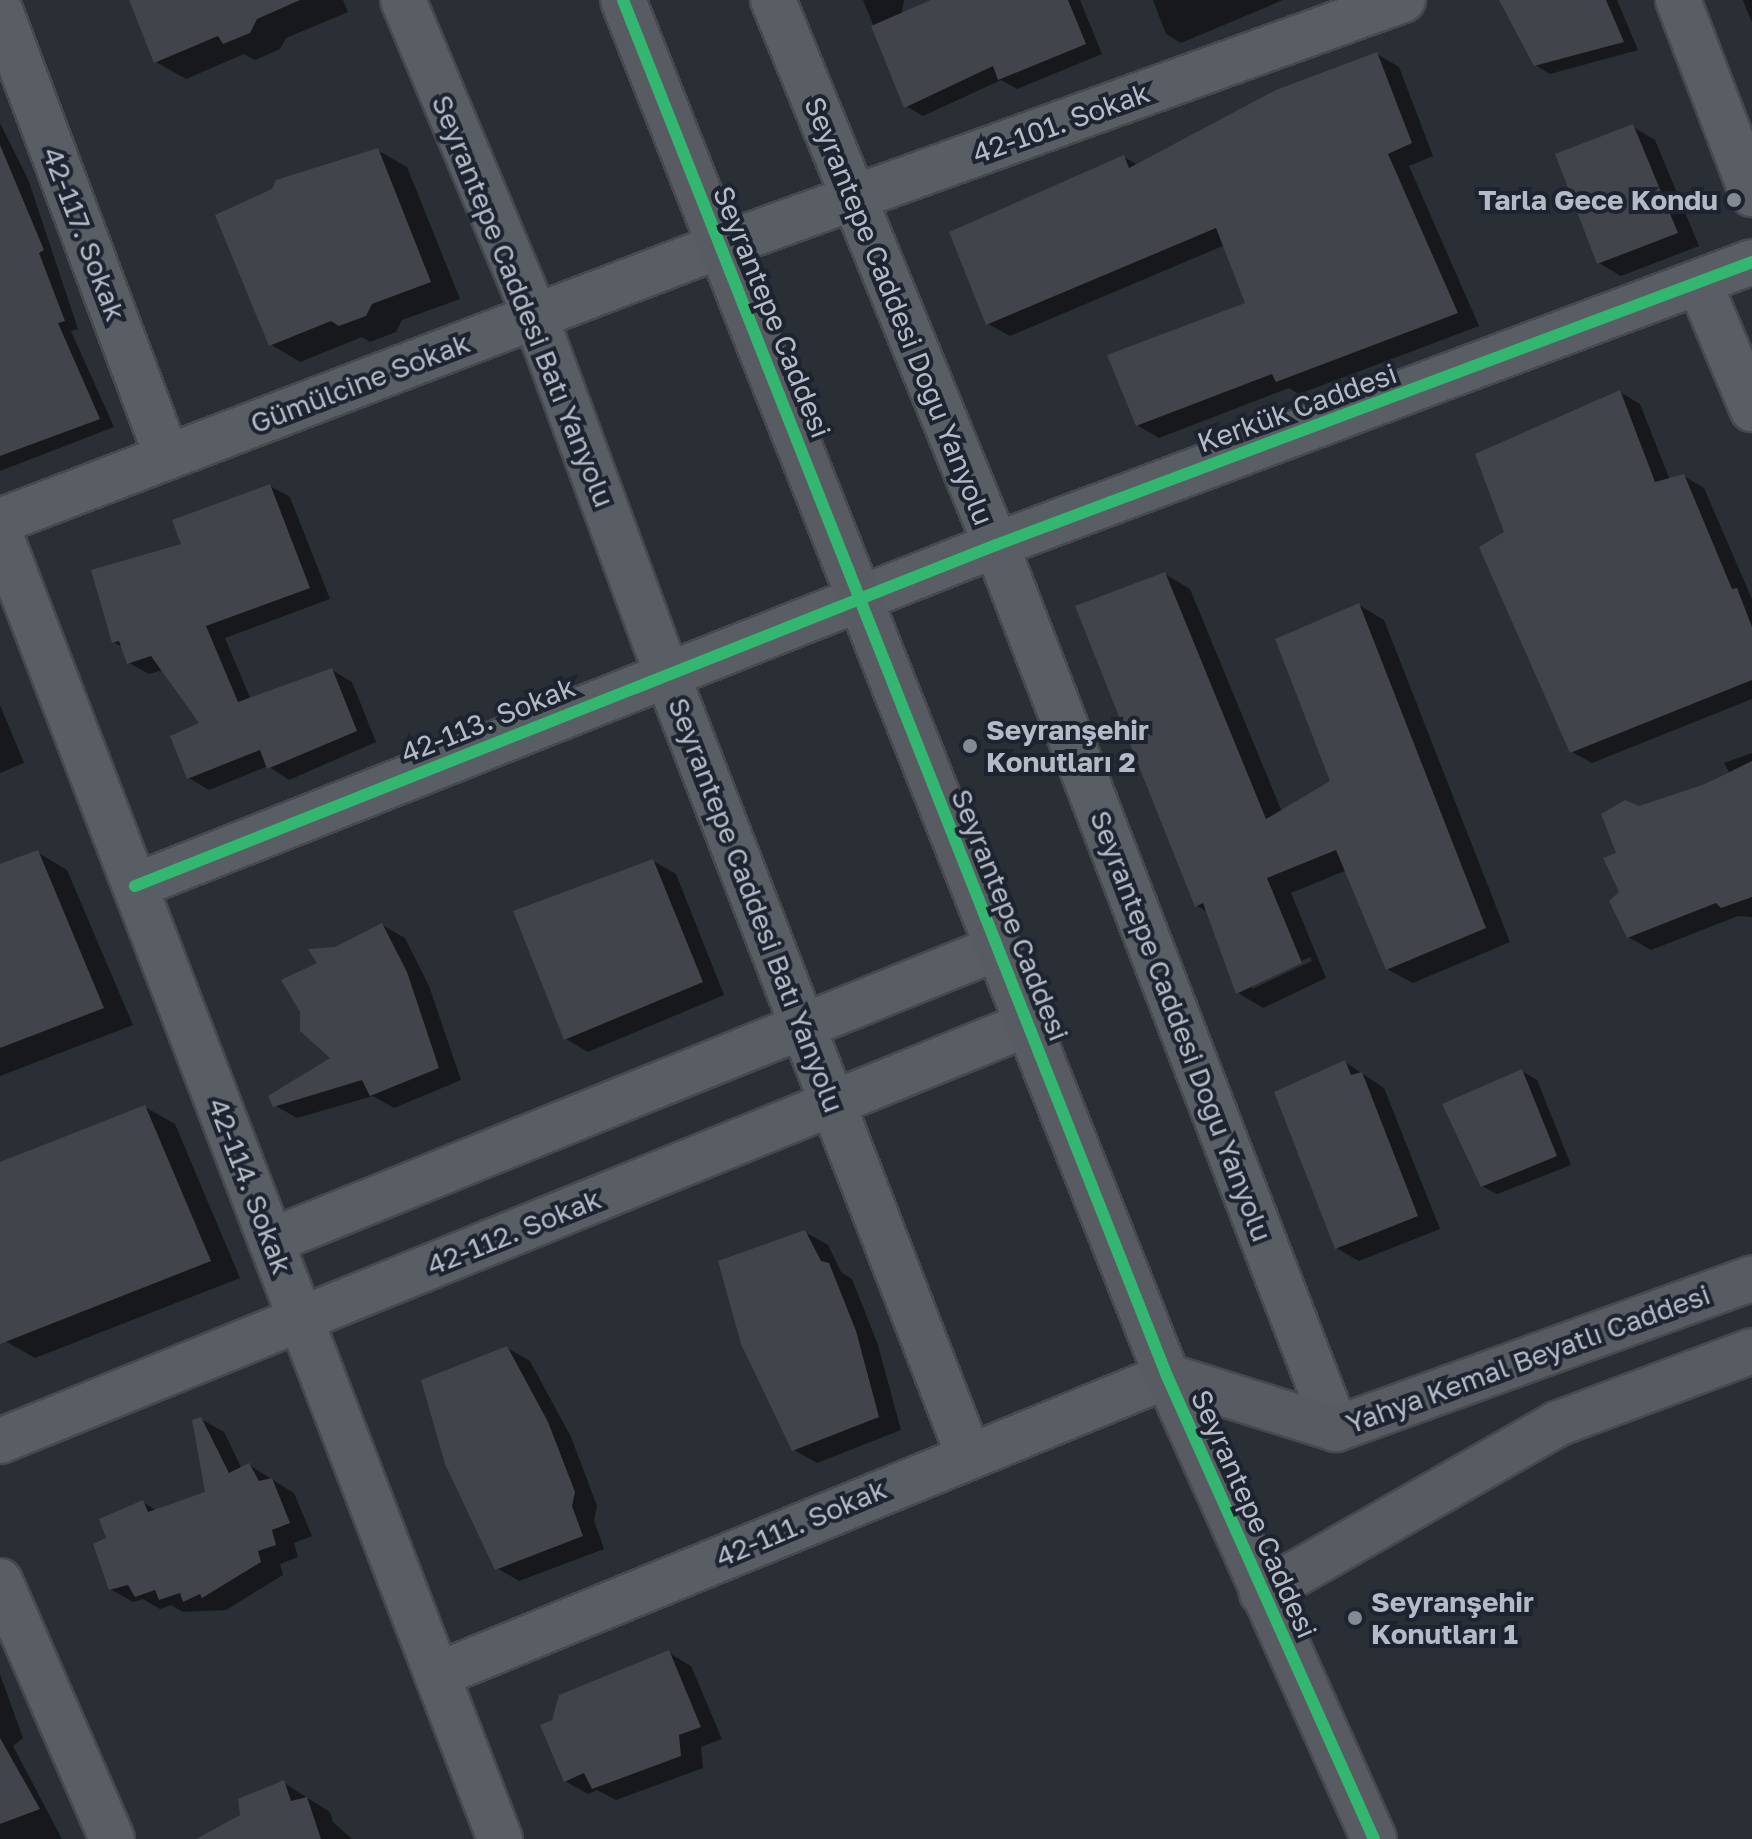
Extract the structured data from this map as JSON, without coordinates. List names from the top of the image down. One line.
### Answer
{"streets":{"street":["42-101. Sokak","42-117. Sokak","Seyrantepe Caddesi Batı Yanyolu","Seyrantepe Caddesi Doğu Yanyolu","Seyrantepe Caddesi","Gümülcine Sokak","Kerkük Caddesi","42-113. Sokak","42-114. Sokak","42-112. Sokak","Yahya Kemal Beyatlı Caddesi","42-111. Sokak"]},"crossings":[["42-101. Sokak","Seyrantepe Caddesi Doğu Yanyolu"],["42-101. Sokak","Seyrantepe Caddesi"],["42-101. Sokak","Gümülcine Sokak"],["42-117. Sokak","Gümülcine Sokak"],["Seyrantepe Caddesi Batı Yanyolu","Gümülcine Sokak"],["Seyrantepe Caddesi Batı Yanyolu","42-113. Sokak"],["Seyrantepe Caddesi Batı Yanyolu","42-112. Sokak"],["Seyrantepe Caddesi Batı Yanyolu","42-111. Sokak"],["Seyrantepe Caddesi Doğu Yanyolu","Kerkük Caddesi"],["Seyrantepe Caddesi Doğu Yanyolu","Yahya Kemal Beyatlı Caddesi"],["Seyrantepe Caddesi","Gümülcine Sokak"],["Seyrantepe Caddesi","Kerkük Caddesi"],["Seyrantepe Caddesi","42-113. Sokak"],["Seyrantepe Caddesi","42-112. Sokak"],["Seyrantepe Caddesi","Yahya Kemal Beyatlı Caddesi"],["Seyrantepe Caddesi","42-111. Sokak"],["Kerkük Caddesi","42-113. Sokak"],["42-113. Sokak","42-114. Sokak"],["42-114. Sokak","42-112. Sokak"],["42-114. Sokak","42-111. Sokak"],["Yahya Kemal Beyatlı Caddesi","42-111. Sokak"]],"places":["Tarla Gece Kondu","Seyranşehir Konutları 2","Seyranşehir Konutları 1"]}
